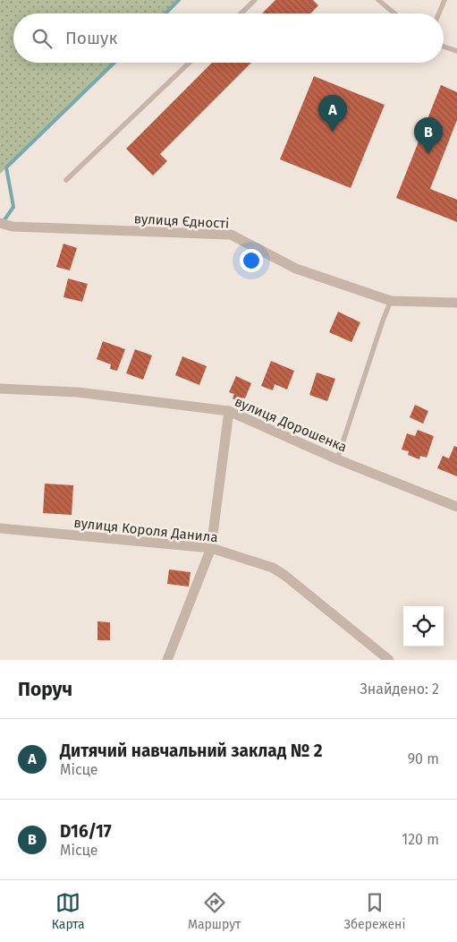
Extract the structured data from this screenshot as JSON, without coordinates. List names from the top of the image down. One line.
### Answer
{"streets":{"street":["вулиця Єдності","вулиця Дорошенка","вулиця Короля Данила"]},"page":{"search":"Пошук","pins":["A","B"],"heading":["Поруч","Знайдено: 2"],"list":[{"mark":"A","name":"Дитячий навчальний заклад № 2","note":"Місце","value":"90 m"},{"mark":"B","name":"D16/17","note":"Місце","value":"120 m"}],"nav":["Карта","Маршрут","Збережені"]}}
